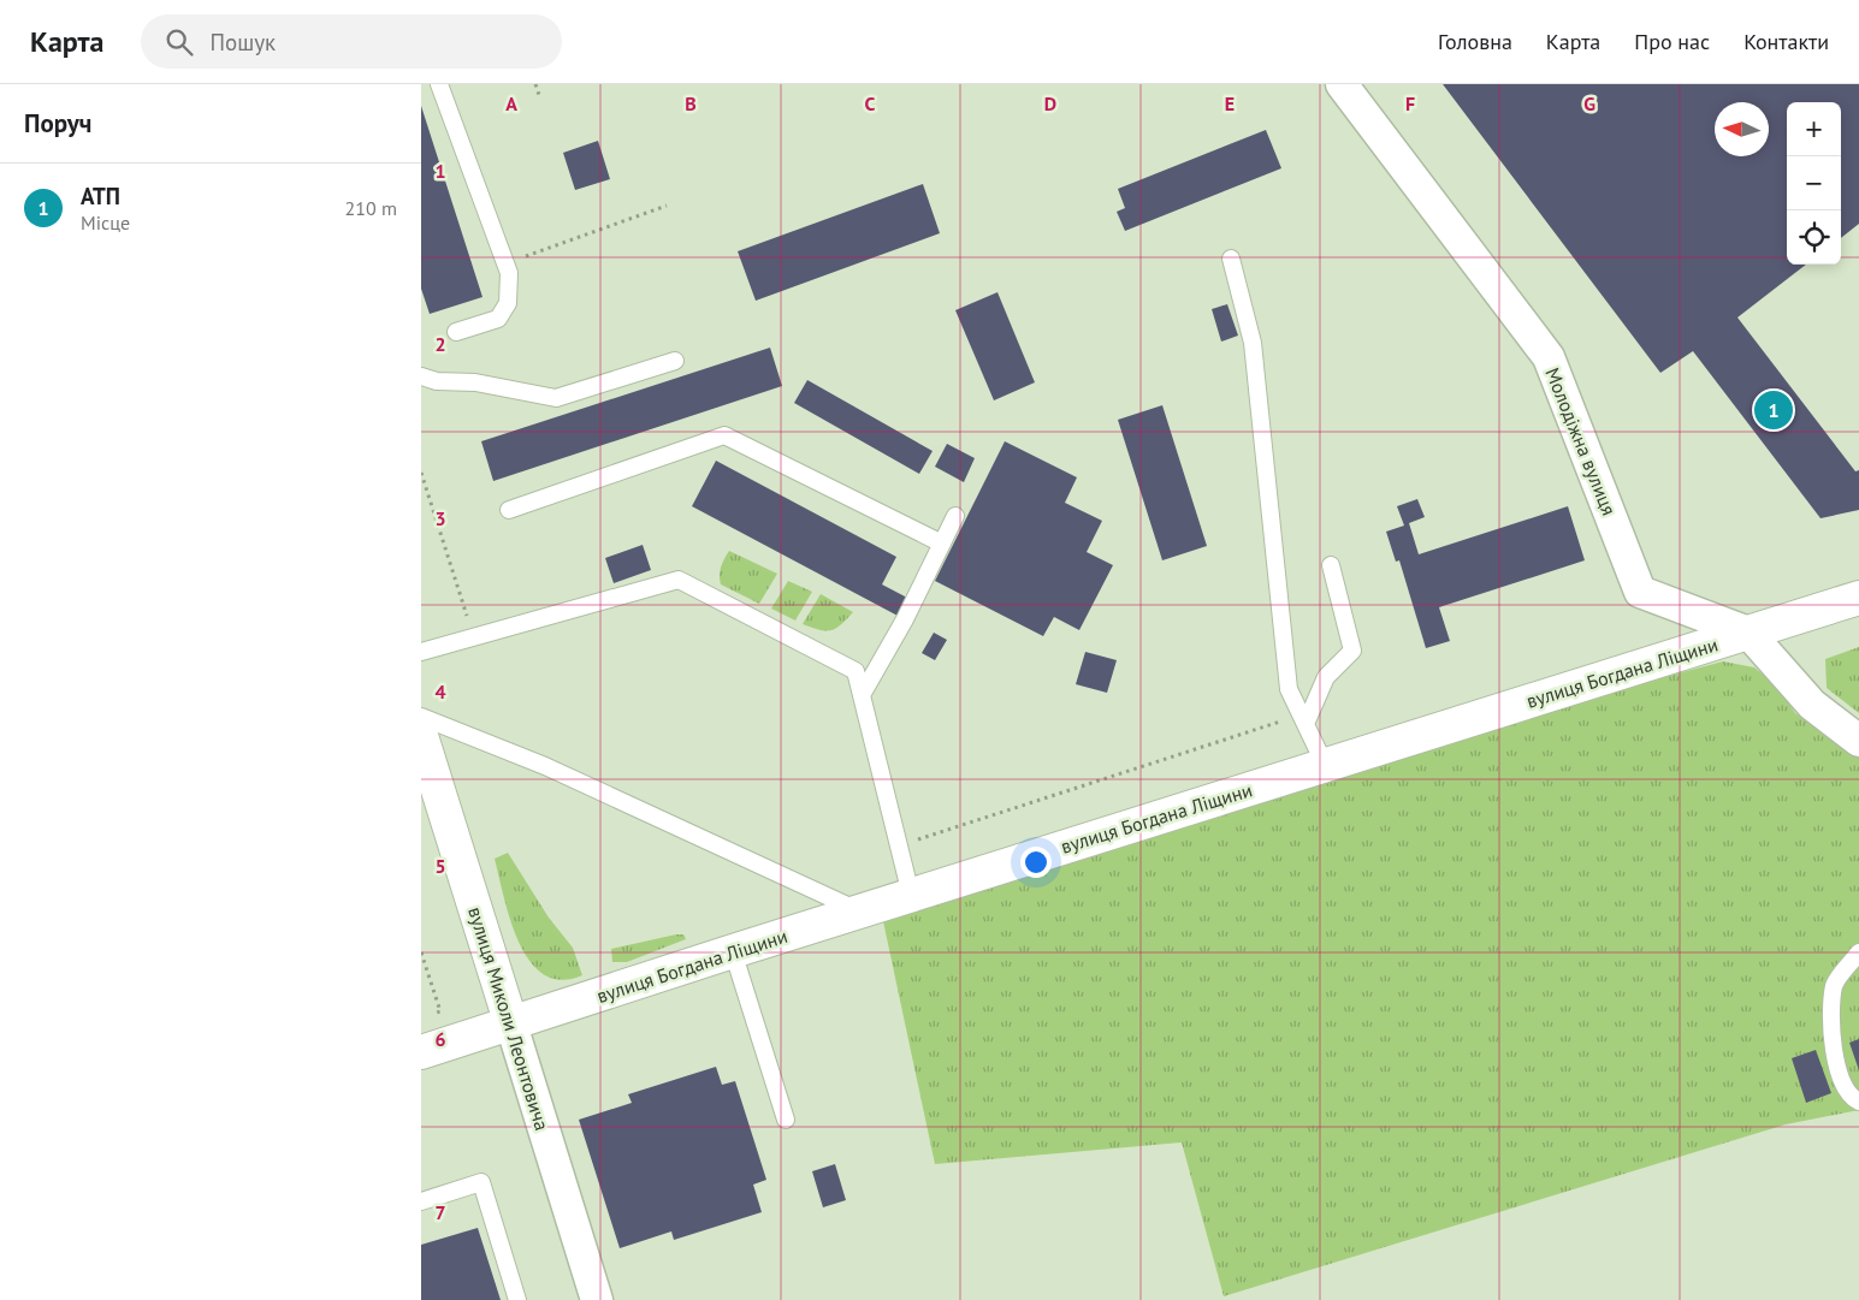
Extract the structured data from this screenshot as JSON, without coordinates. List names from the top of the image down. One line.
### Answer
{"streets":{"main road":["вулиця Богдана Ліщини","вулиця Миколи Леонтовича"],"street":["Молодіжна вулиця"]},"crossings":[["Молодіжна вулиця","вулиця Богдана Ліщини"],["вулиця Богдана Ліщини","вулиця Миколи Леонтовича"]],"north":"left","page":{"header":"Карта","search":"Пошук","nav":["Головна","Карта","Про нас","Контакти"],"heading":"Поруч","map_buttons":["+","−"],"list":[{"mark":"1","name":"АТП","note":"Місце","value":"210 m"}],"pins":"1"},"grid":{"columns":["A","B","C","D","E","F","G"],"rows":["1","2","3","4","5","6","7"]}}
